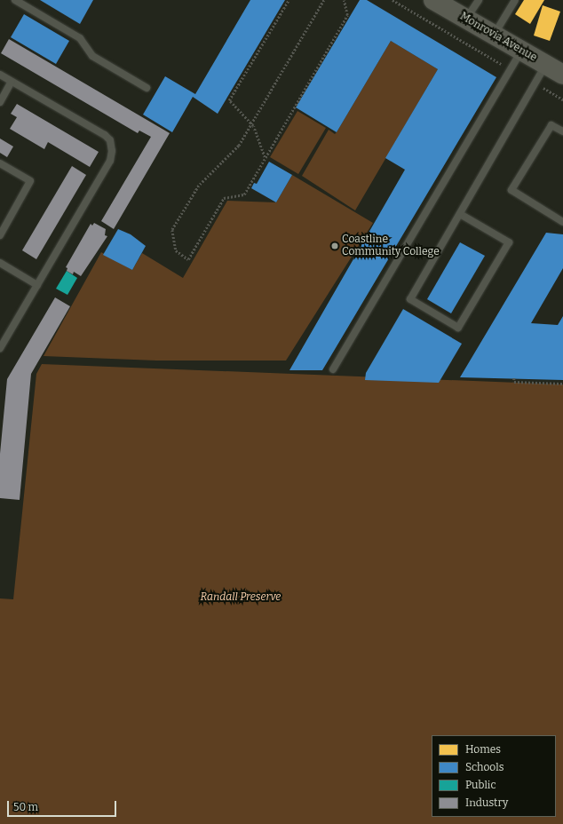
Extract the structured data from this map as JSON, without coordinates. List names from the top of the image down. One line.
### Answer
{"streets":{"street":["Monrovia Avenue"]},"parks":["Randall Preserve"],"places":["Coastline Community College"],"legend":["Homes","Schools","Public","Industry"],"scale_bar":"50 m"}
